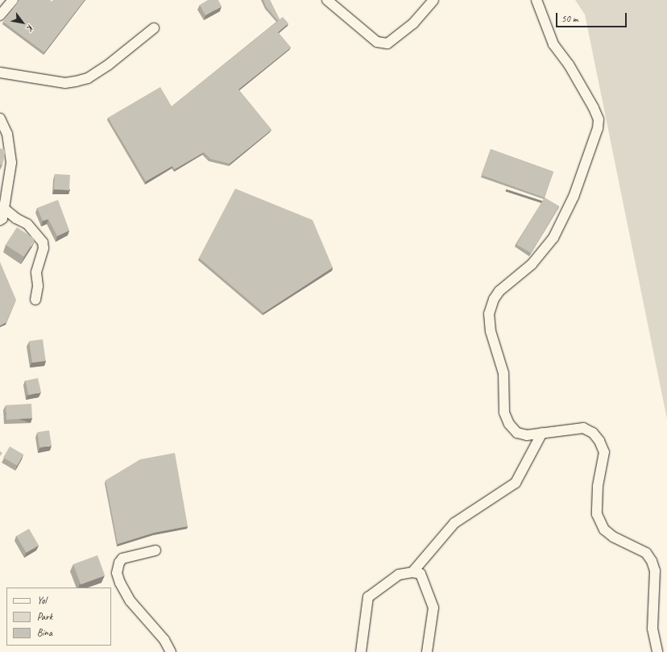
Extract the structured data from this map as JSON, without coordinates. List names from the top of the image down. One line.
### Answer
{"legend":["Yol","Park","Bina"],"scale_bar":"50 m","north":"bottom right"}
